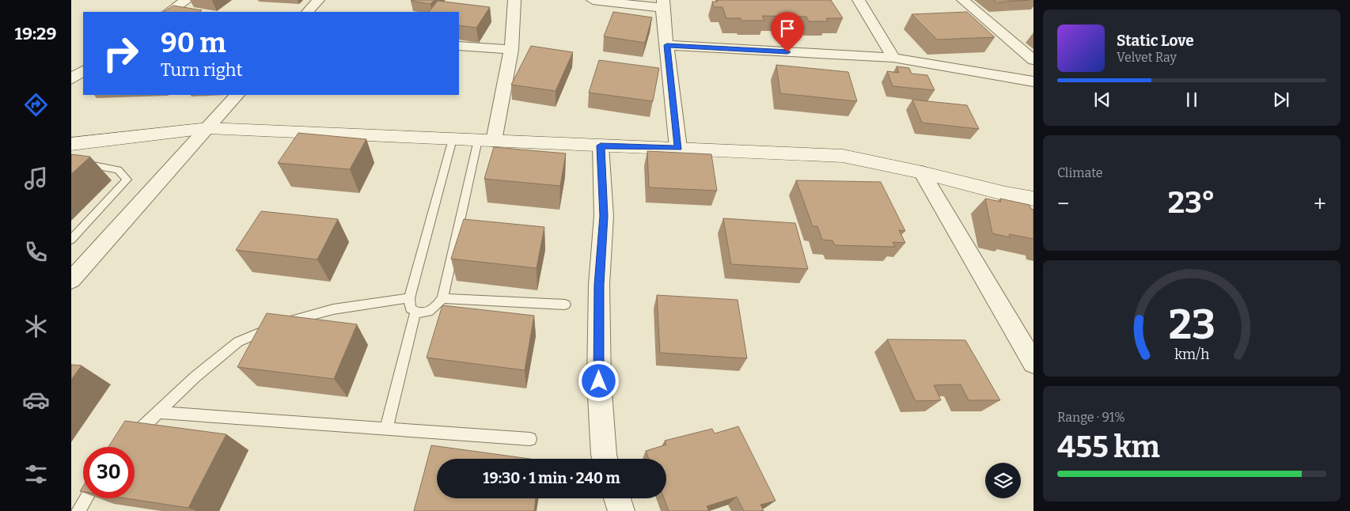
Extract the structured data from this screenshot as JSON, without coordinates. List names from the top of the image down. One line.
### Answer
{"page":{"tabs":"19:29","turn":["90 m","Turn right"],"song":["Static Love","Velvet Ray"],"tile":["Climate",["Range · 91%","455 km"]],"heat":["−","23°","+"],"limit":"30","trip":"19:30 · 1 min · 240 m","gauge":["23","km/h"]}}
